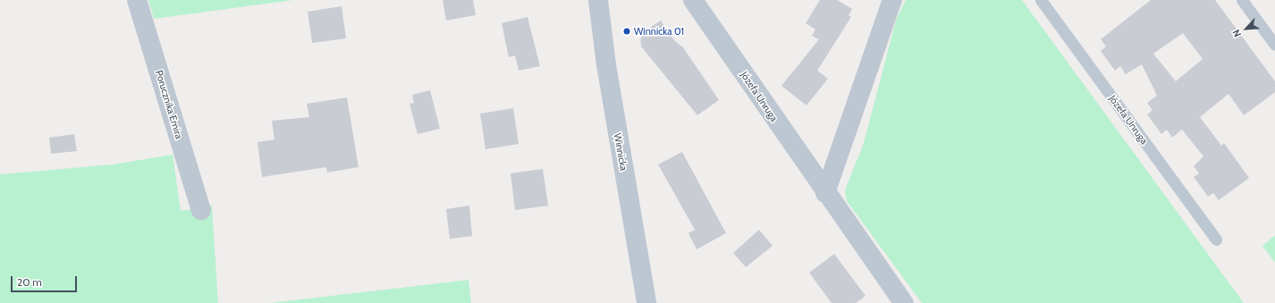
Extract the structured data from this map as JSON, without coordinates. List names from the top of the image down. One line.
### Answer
{"streets":{"street":["Józefa Unruga","Porucznika Emira","Winnicka"]},"places":["Winnicka 01"],"scale_bar":"20 m","north":"bottom left"}
